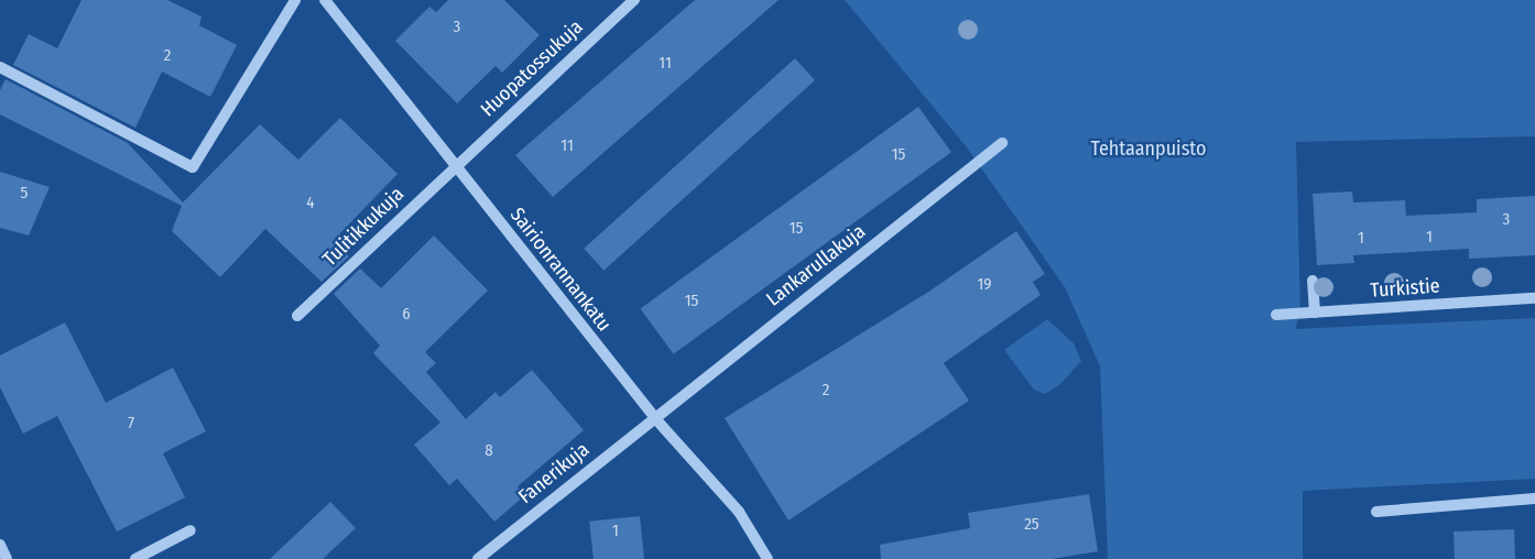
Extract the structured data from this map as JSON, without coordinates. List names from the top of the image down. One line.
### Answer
{"streets":{"street":["Huopatossukuja","Tulitikkukuja","Lankarullakuja","Sairionrannankatu","Turkistie","Fanerikuja"]},"crossings":[["Huopatossukuja","Tulitikkukuja"],["Huopatossukuja","Sairionrannankatu"],["Tulitikkukuja","Sairionrannankatu"],["Lankarullakuja","Sairionrannankatu"],["Lankarullakuja","Fanerikuja"],["Sairionrannankatu","Fanerikuja"]],"parks":["Tehtaanpuisto"],"house_numbers":["3","2","11","11","15","5","4","3","15","1","1","19","15","6","2","7","8","25","1"]}
